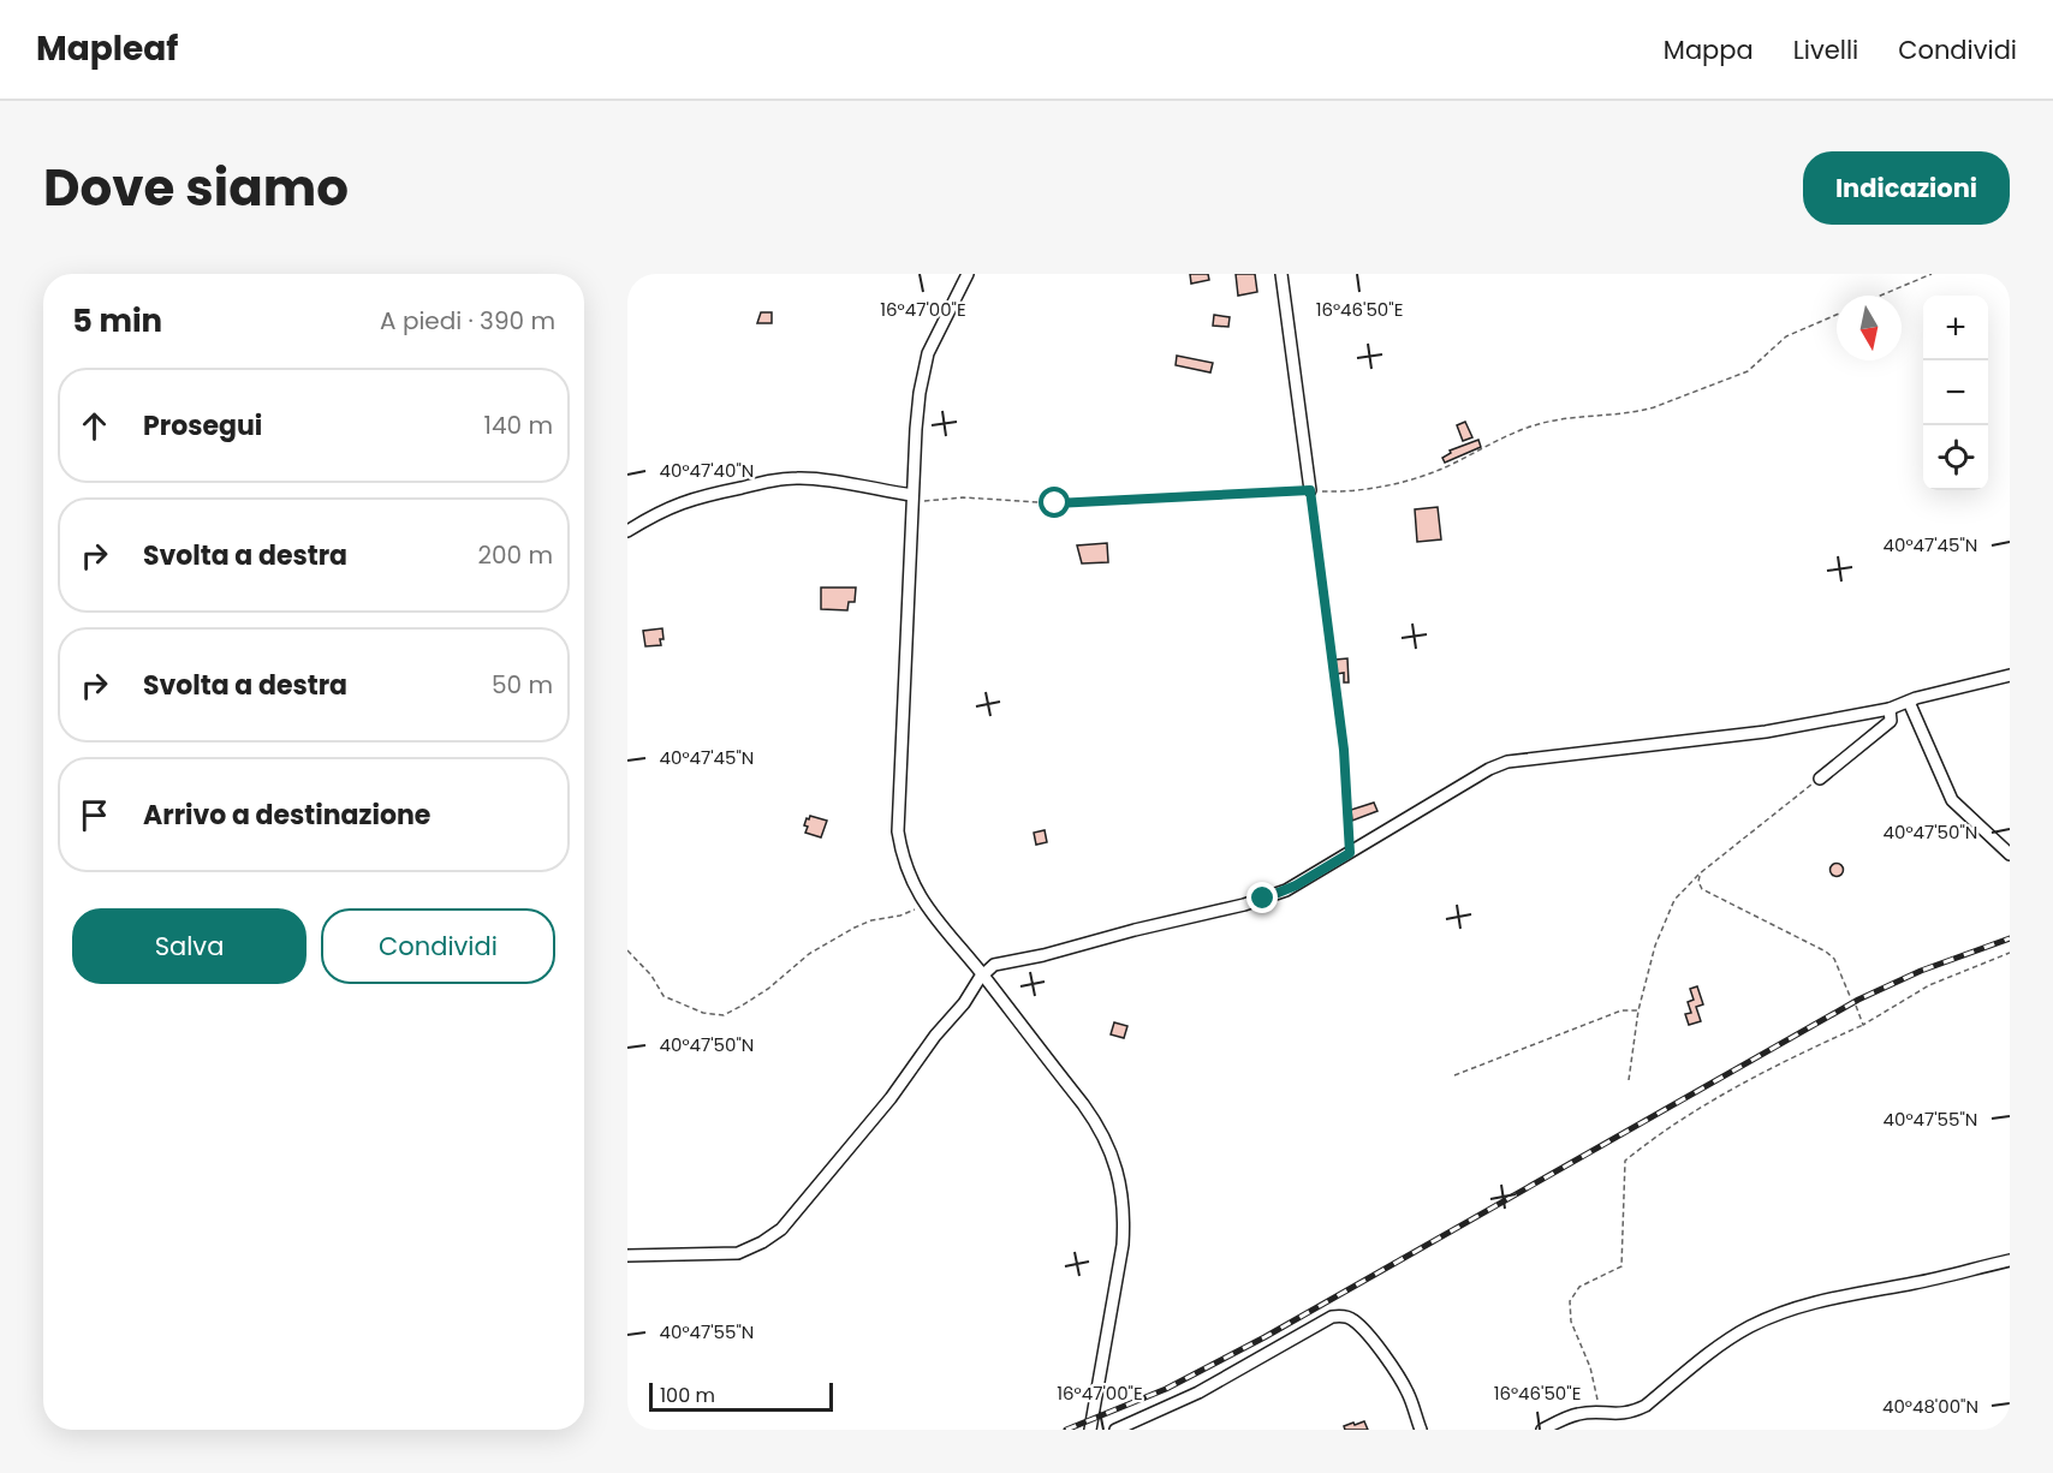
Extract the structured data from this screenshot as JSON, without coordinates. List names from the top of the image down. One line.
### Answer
{"scale_bar":"100 m","north":"bottom","page":{"header":"Mapleaf","nav":["Mappa","Livelli","Condividi"],"title":"Dove siamo","buttons":["Indicazioni",["Salva","Condividi"]],"heading":["5 min","A piedi · 390 m"],"map_buttons":["+","−"],"list":[["Prosegui","140 m"],["Svolta a destra","200 m"],["Svolta a destra","50 m"],"Arrivo a destinazione"],"scale":"100 m"},"coordinates":["16°47'00\"E","16°46'50\"E","40°47'40\"N","40°47'45\"N","40°47'50\"N","40°47'55\"N","40°48'00\"N"]}
